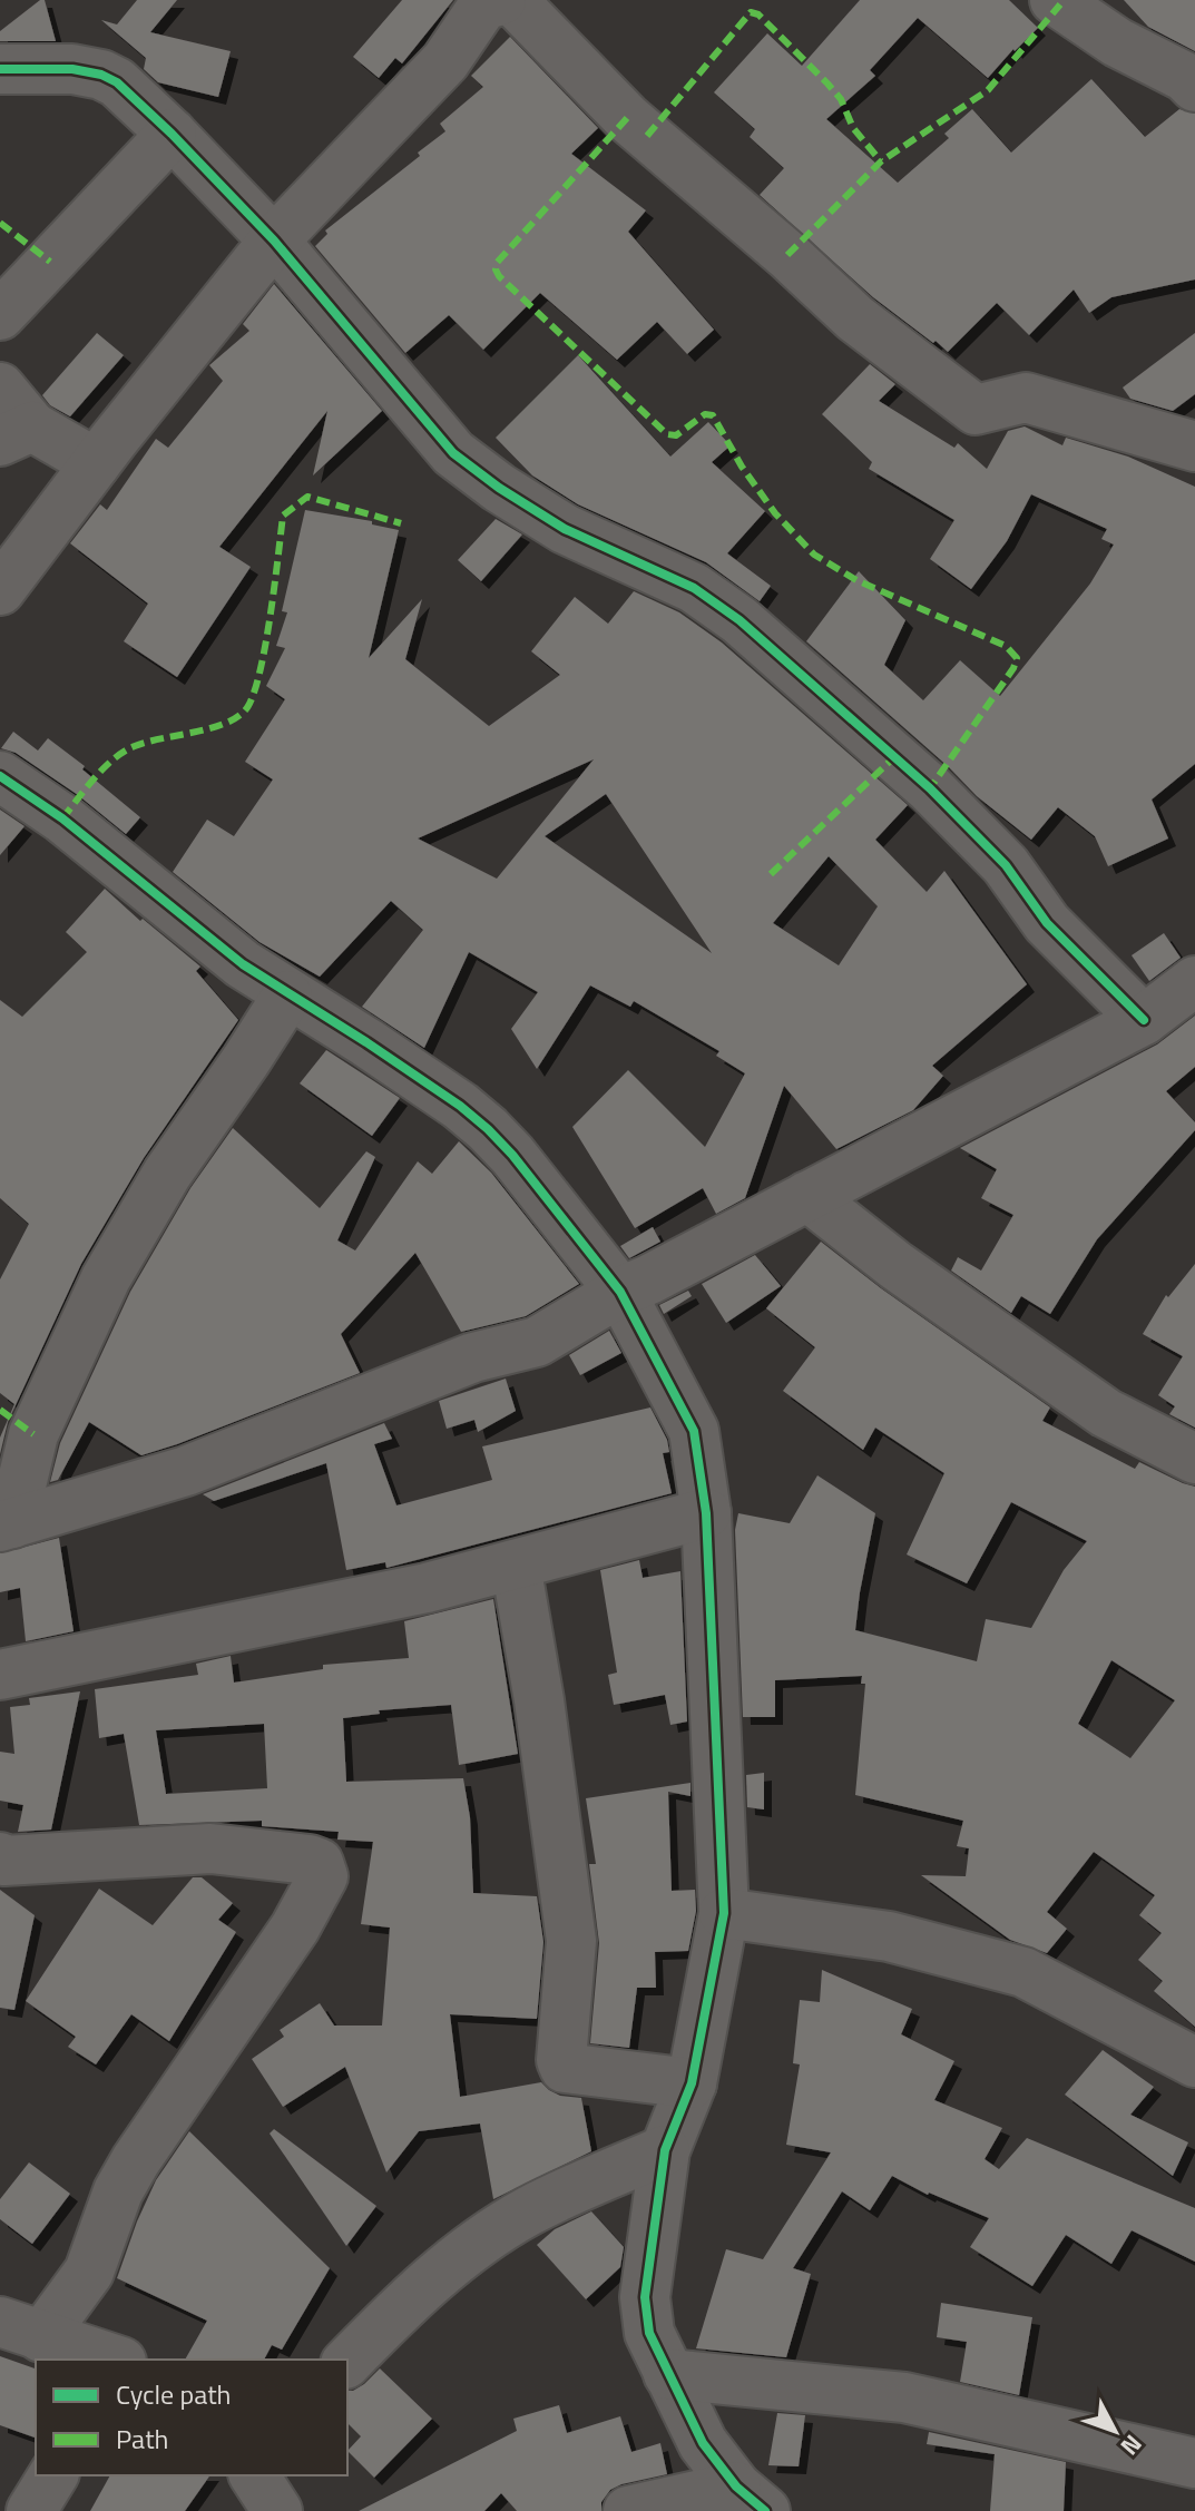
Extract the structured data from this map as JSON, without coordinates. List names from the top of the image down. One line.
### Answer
{"legend":["Cycle path","Path"],"north":"bottom right"}
